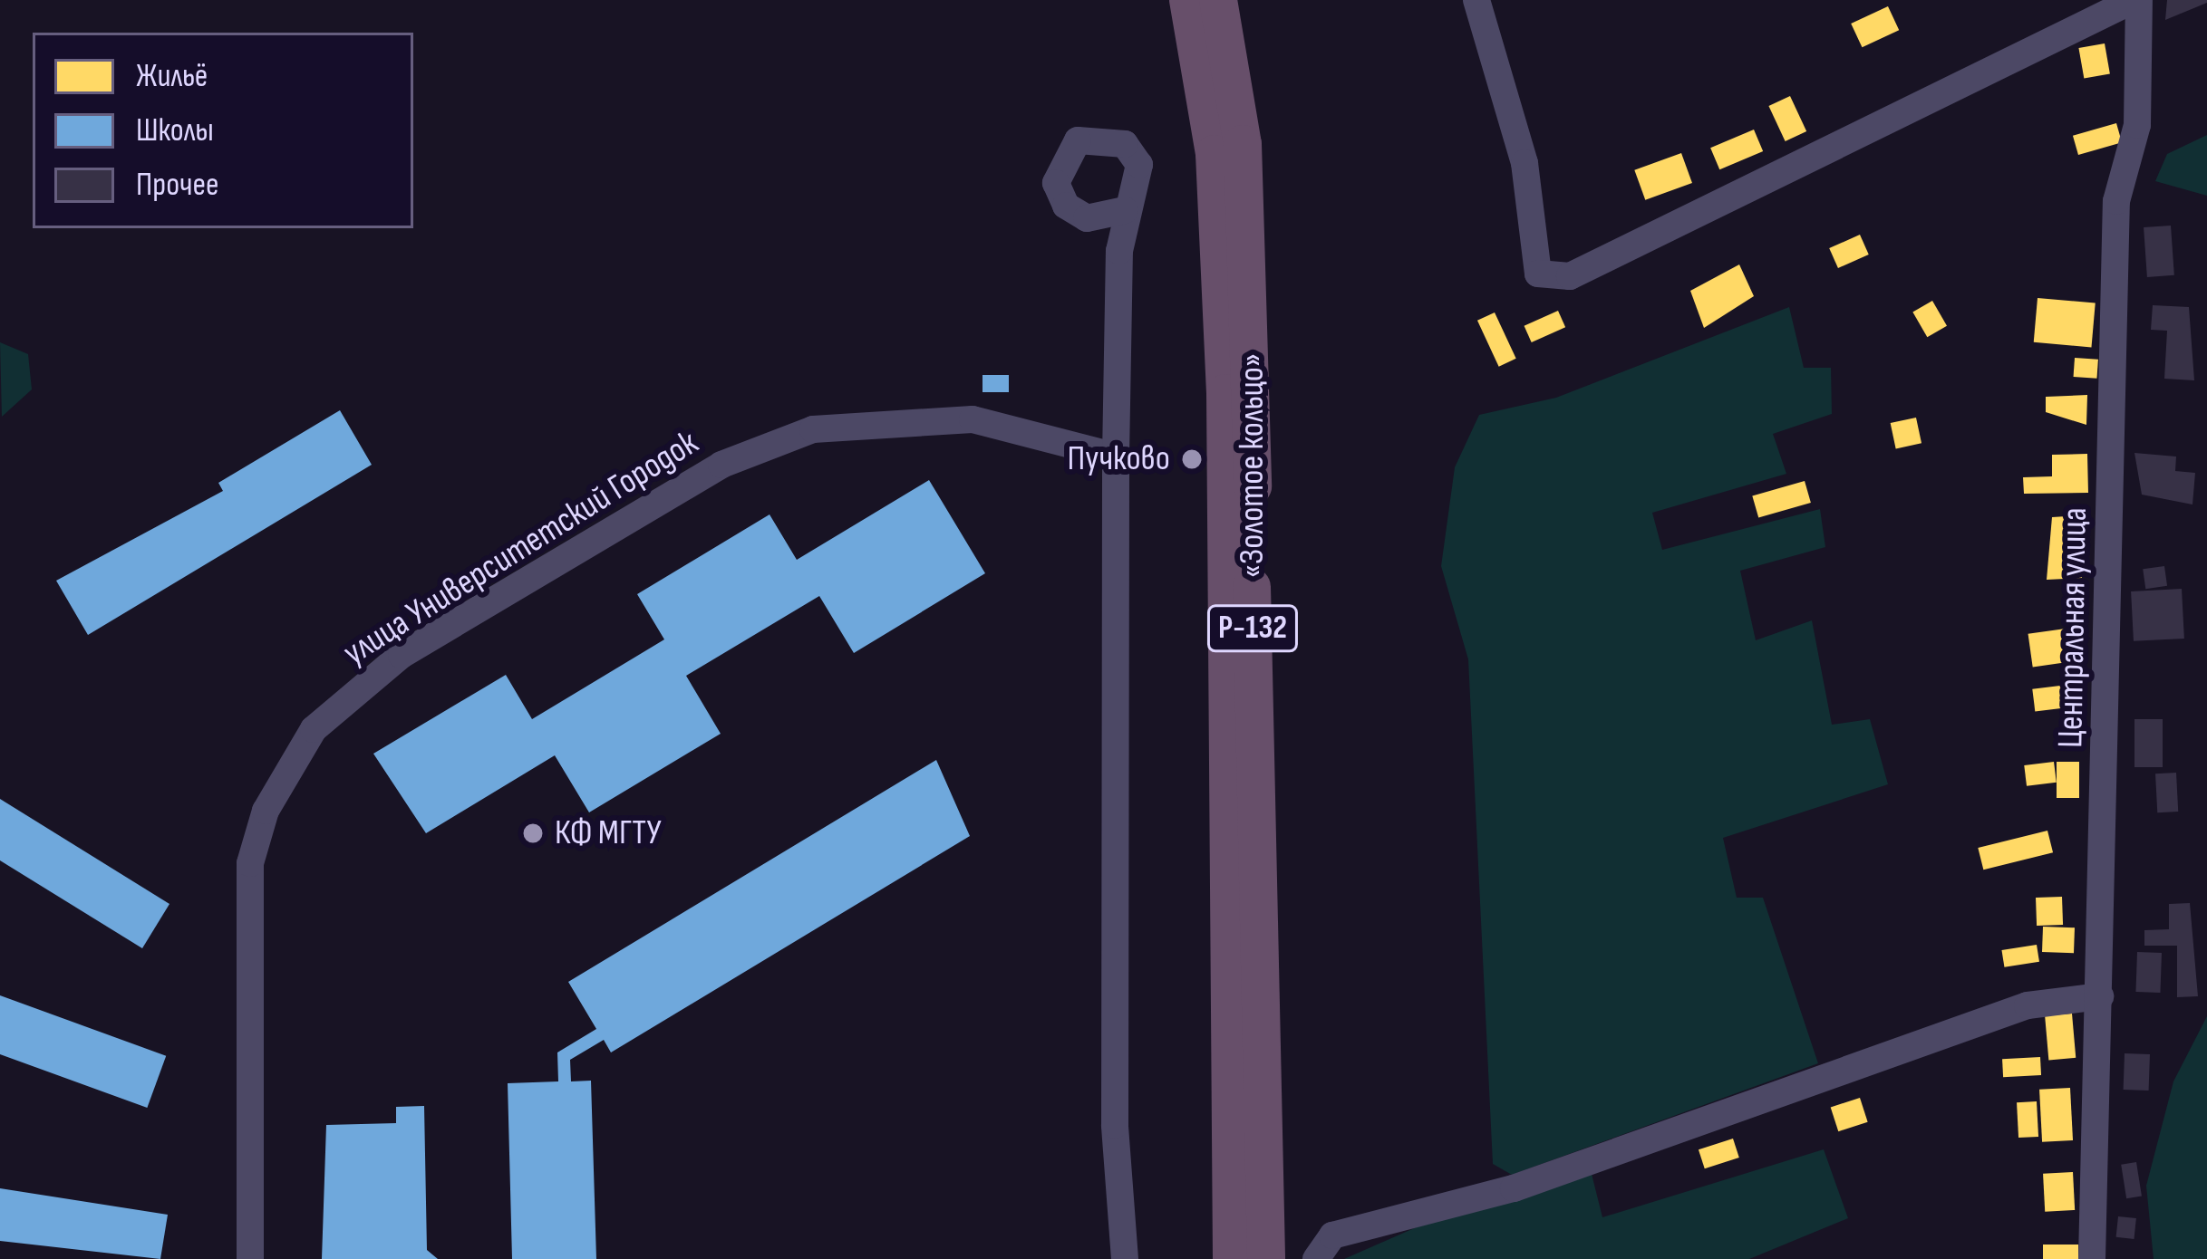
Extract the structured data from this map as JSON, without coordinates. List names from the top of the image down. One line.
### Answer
{"streets":{"highway":["«Золотое кольцо»","Р-132"],"street":["улица Университетский Городок","Центральная улица"]},"places":["Пучково","КФ МГТУ"],"legend":["Жильё","Школы","Прочее"]}
